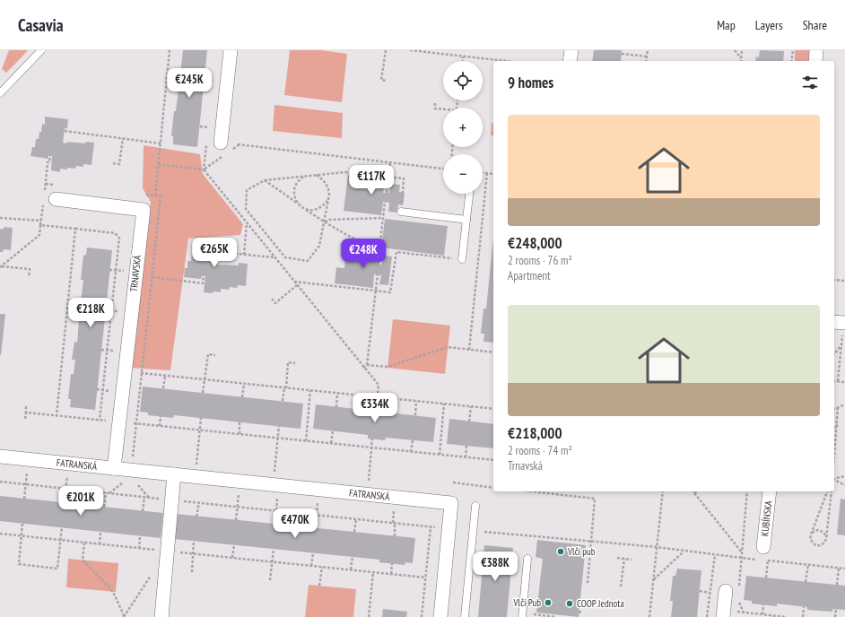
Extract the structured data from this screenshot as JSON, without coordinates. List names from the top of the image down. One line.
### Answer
{"streets":{"street":["TRNAVSKÁ","FATRANSKÁ","KUBÍNSKA"]},"crossings":[["TRNAVSKÁ","FATRANSKÁ"]],"places":["Vlčí pub","Vlčí Pub","COOP Jednota"],"page":{"header":"Casavia","nav":["Map","Layers","Share"],"map_buttons":["+","−"],"heading":"9 homes","price":["€245K","€117K","€265K","€248K","€218K","€334K","€201K","€470K","€388K"],"list":[{"name":"€248,000","note":"2 rooms · 76 m² · Apartment"},{"name":"€218,000","note":"2 rooms · 74 m² · Trnavská"}]}}
